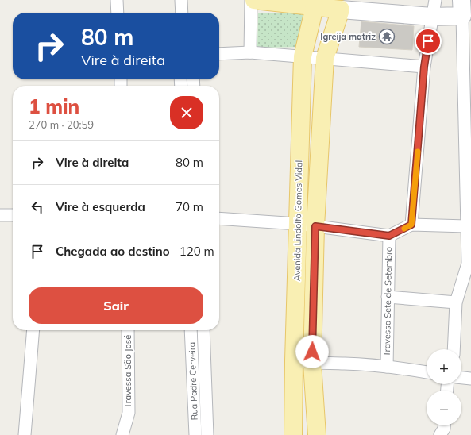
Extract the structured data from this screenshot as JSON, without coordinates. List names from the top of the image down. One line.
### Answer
{"streets":{"main road":["Avenida Lindolfo Gomes Vidal"],"street":["Travessa Sete de Setembro","Travessa São José","Rua Padre Cerveira"]},"places":{"temple":["Igreija matriz"]},"page":{"turn":["80 m","Vire à direita"],"heading":["1 min","270 m · 20:59"],"list":[{"name":"Vire à direita","value":"80 m"},{"name":"Vire à esquerda","value":"70 m"},{"name":"Chegada ao destino","value":"120 m"}],"buttons":"Sair","map_buttons":["+","−"]}}
